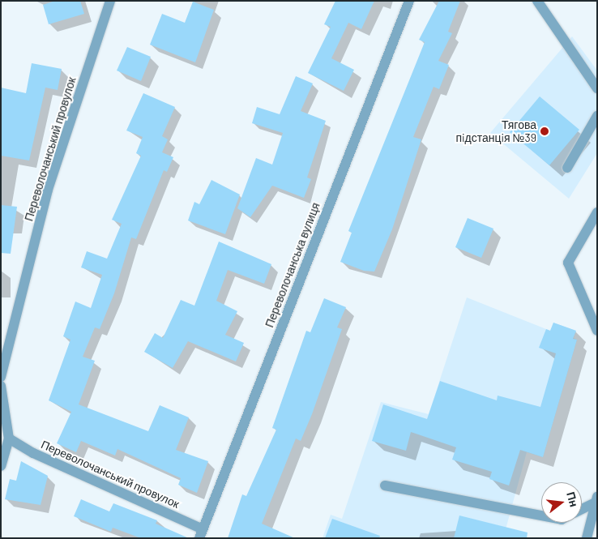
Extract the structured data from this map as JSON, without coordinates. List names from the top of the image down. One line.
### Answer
{"streets":{"street":["Переволочанський провулок","Переволочанська вулиця"]},"crossings":[["Переволочанський провулок","Переволочанська вулиця"]],"places":["Тягова пiдстанцiя №39"],"north":"right"}
